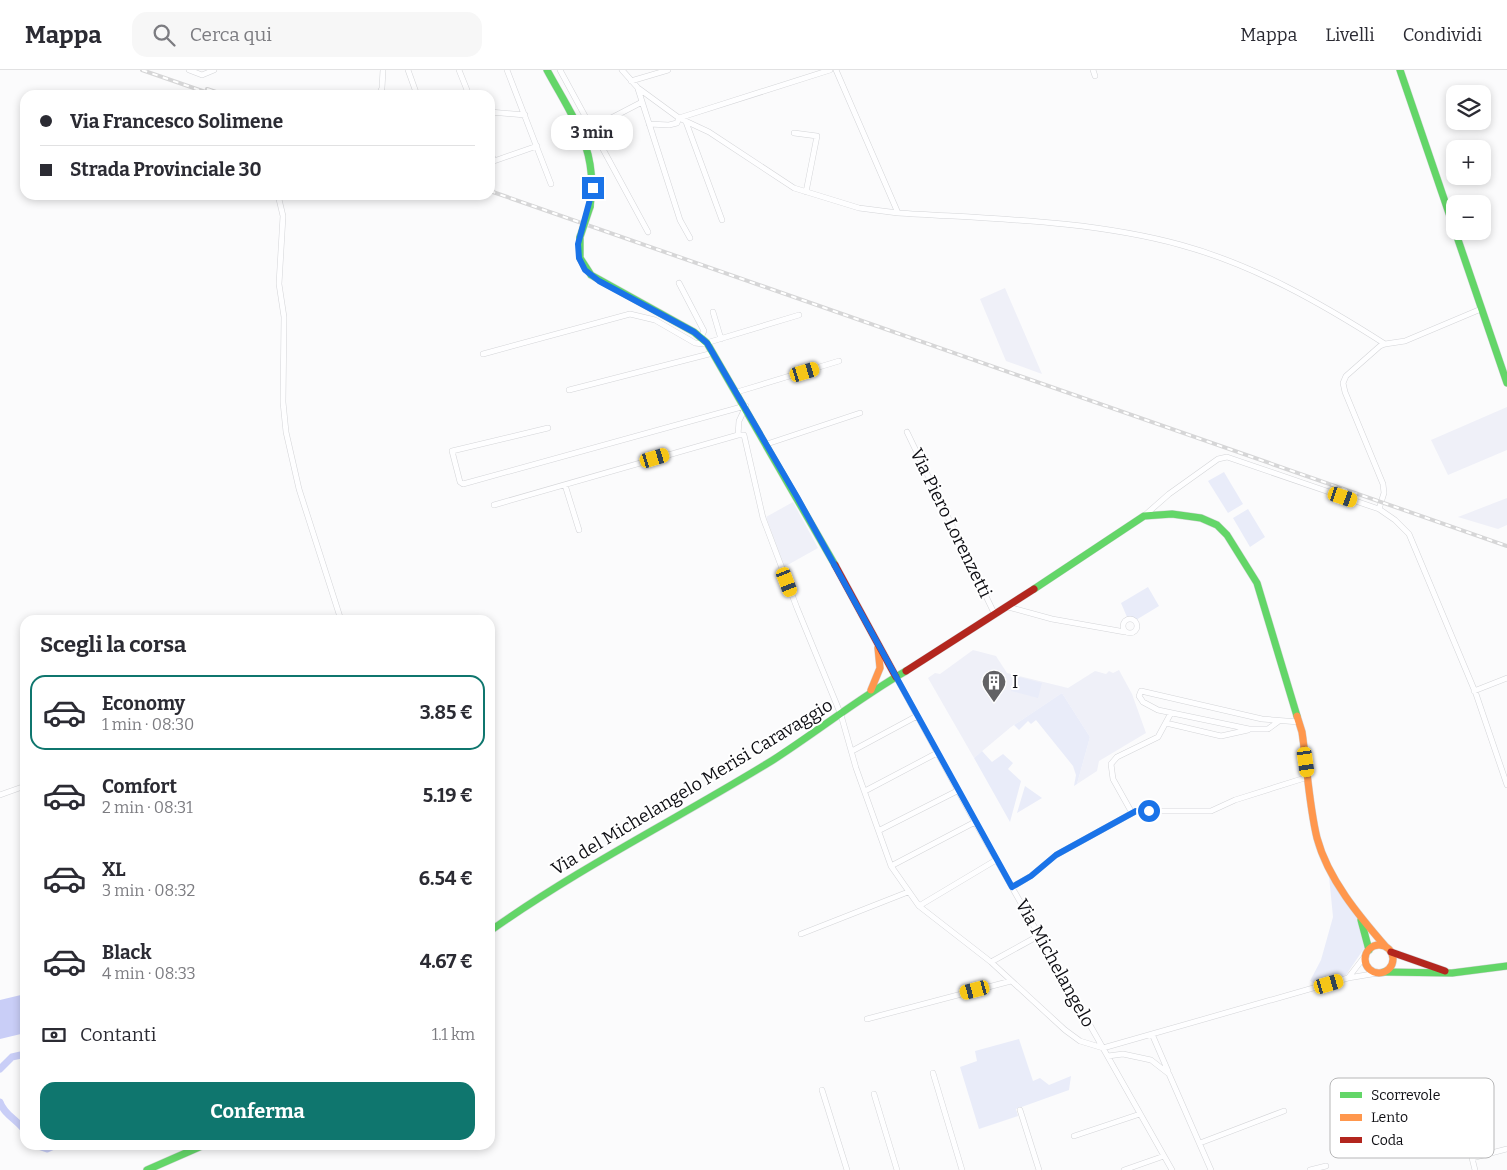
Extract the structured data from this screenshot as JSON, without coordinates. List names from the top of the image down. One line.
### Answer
{"streets":{"street":["Via Piero Lorenzetti","Via del Michelangelo Merisi Caravaggio","Via Michelangelo"]},"crossings":[["Via Piero Lorenzetti","Via del Michelangelo Merisi Caravaggio"],["Via del Michelangelo Merisi Caravaggio","Via Michelangelo"]],"places":{"building":["I"]},"legend":["Scorrevole","Lento","Coda"],"page":{"header":"Mappa","search":"Cerca qui","nav":["Mappa","Livelli","Condividi"],"map_buttons":["+","−"],"banner":["Via Francesco Solimene","Strada Provinciale 30"],"bubble":"3 min","heading":"Scegli la corsa","list":[{"name":"Economy","note":"1 min · 08:30","value":"3.85 €"},{"name":"Comfort","note":"2 min · 08:31","value":"5.19 €"},{"name":"XL","note":"3 min · 08:32","value":"6.54 €"},{"name":"Black","note":"4 min · 08:33","value":"4.67 €"}],"pay":["Contanti","1.1 km"],"buttons":"Conferma"}}
